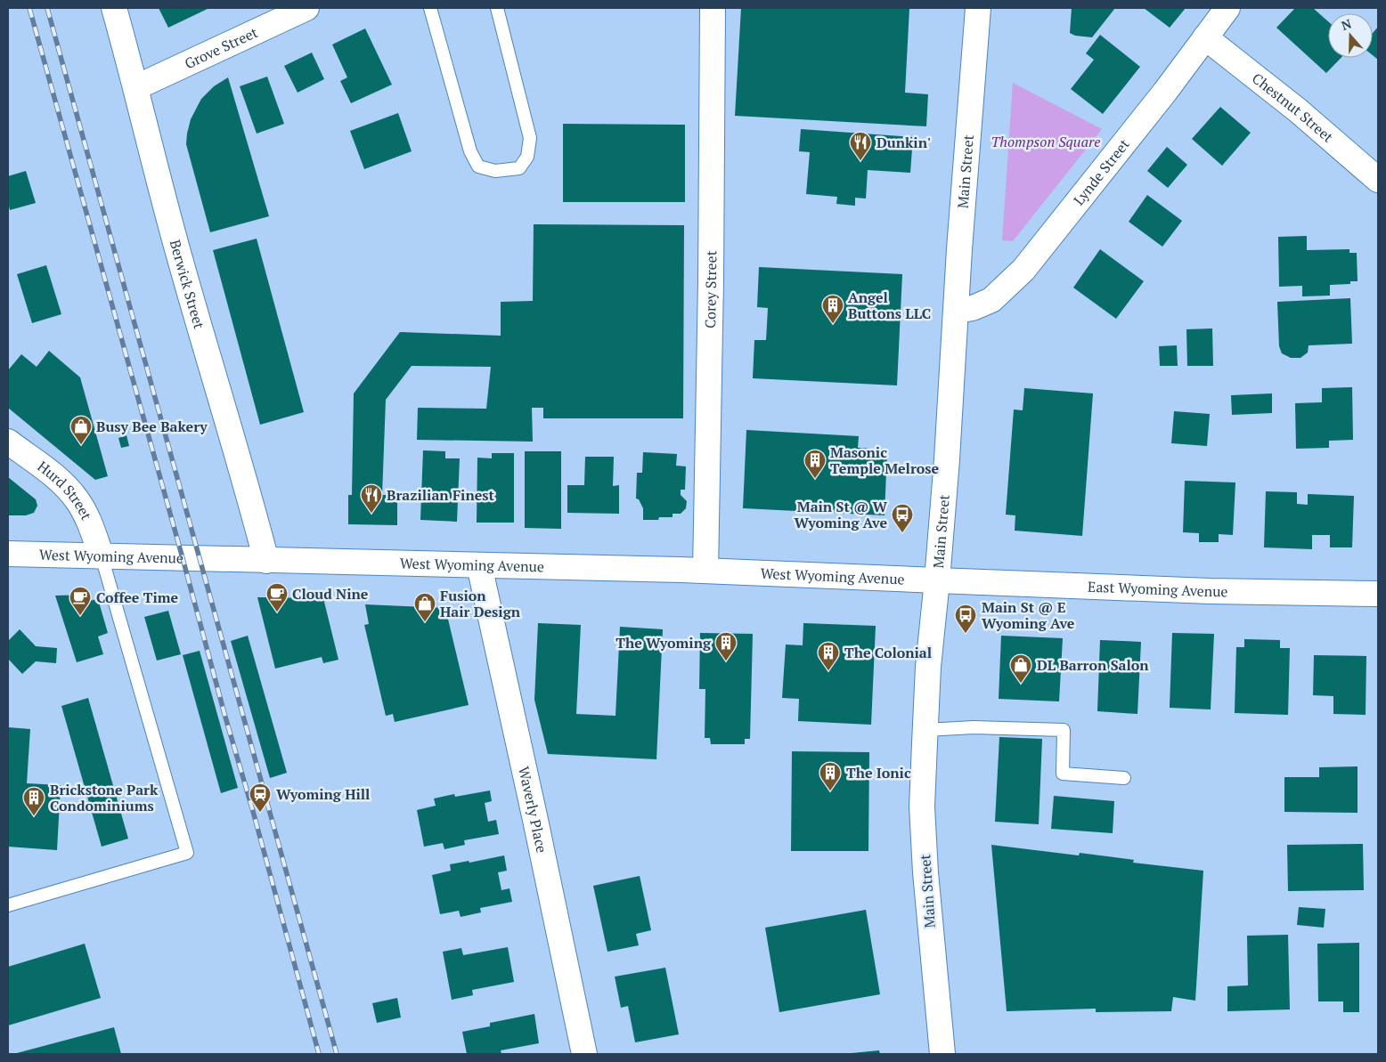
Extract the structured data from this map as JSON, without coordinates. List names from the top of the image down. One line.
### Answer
{"streets":{"street":["Grove Street","Chestnut Street","Main Street","Lynde Street","Berwick Street","Corey Street","Hurd Street","West Wyoming Avenue","East Wyoming Avenue","Waverly Place"]},"crossings":[["Grove Street","Berwick Street"],["Chestnut Street","Lynde Street"],["Main Street","Lynde Street"],["Main Street","West Wyoming Avenue"],["Main Street","East Wyoming Avenue"],["Berwick Street","West Wyoming Avenue"],["Corey Street","West Wyoming Avenue"],["Hurd Street","West Wyoming Avenue"],["West Wyoming Avenue","East Wyoming Avenue"],["West Wyoming Avenue","Waverly Place"]],"parks":["Thompson Square"],"places":{"restaurant":["Dunkin'","Brazilian Finest"],"building":["Angel Buttons LLC","Masonic Temple Melrose","The Wyoming","The Colonial","The Ionic","Brickstone Park Condominiums"],"shop":["Busy Bee Bakery","Fusion Hair Design","DL Barron Salon"],"bus stop":["Main St @ W Wyoming Ave","Main St @ E Wyoming Ave"],"cafe":["Cloud Nine","Coffee Time"],"station":["Wyoming Hill"]},"north":"top"}
